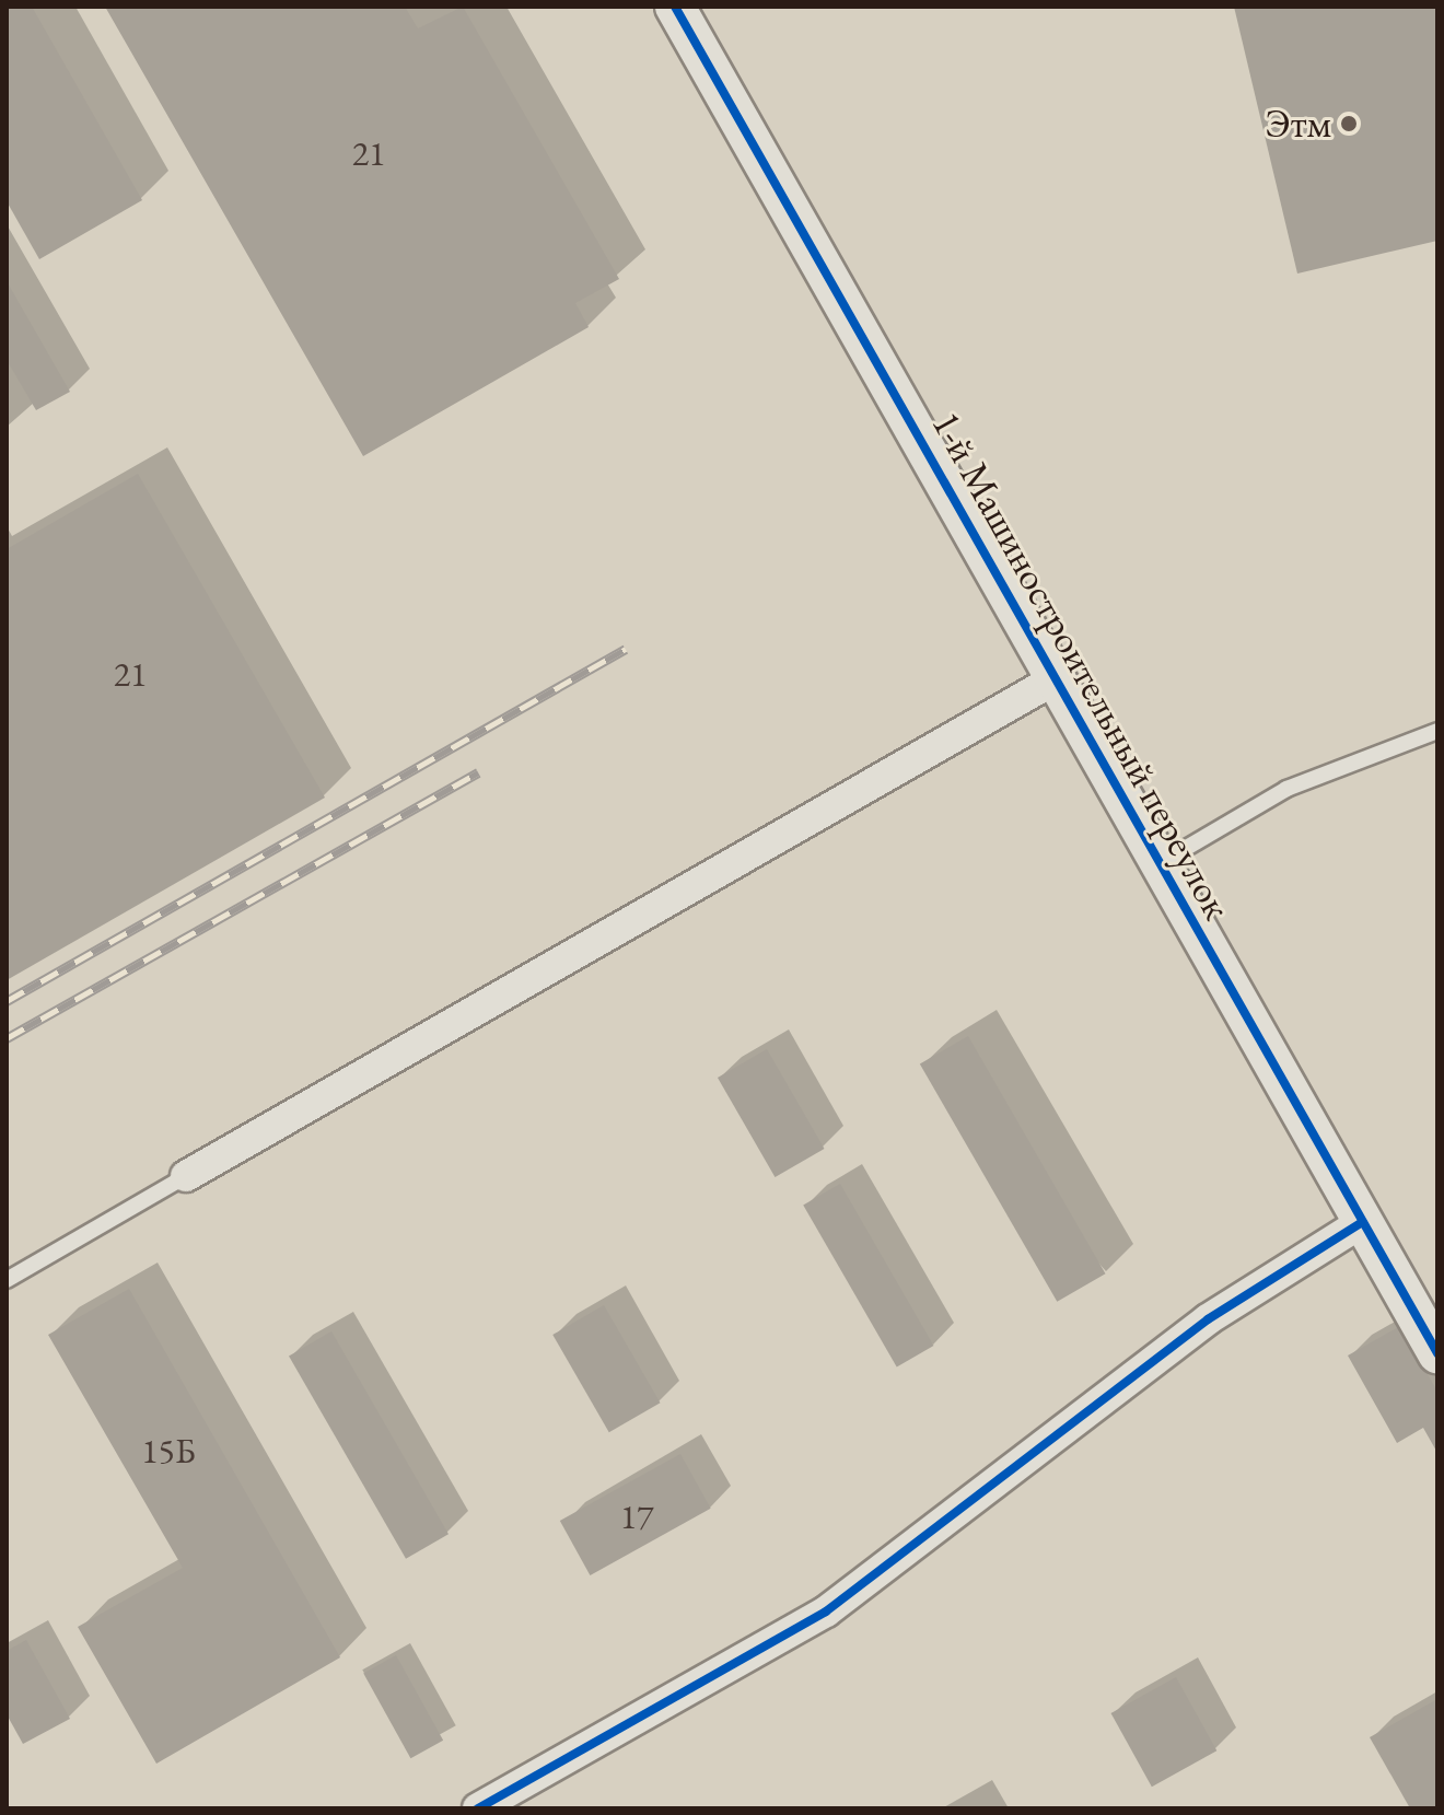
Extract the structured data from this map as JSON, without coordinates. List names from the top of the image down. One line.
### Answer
{"streets":{"street":["1-й Машиностроительный переулок"]},"places":["Этм"],"house_numbers":["21","21","15Б","17"]}
